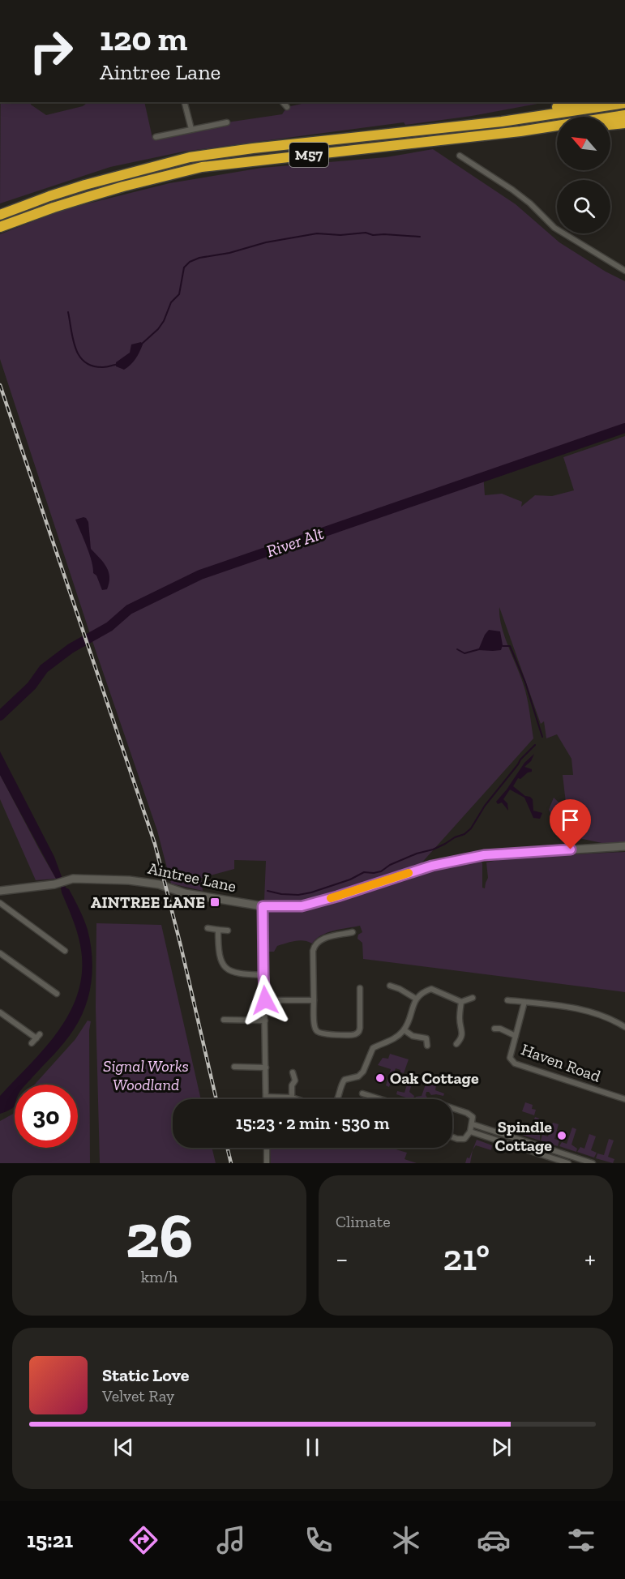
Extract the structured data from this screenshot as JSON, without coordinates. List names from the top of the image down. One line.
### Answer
{"streets":{"highway":["M57"],"main road":["Aintree Lane"],"street":["Haven Road"]},"water":["River Alt"],"parks":["Signal Works Woodland"],"places":{"transit":["AINTREE LANE"],"other":["Oak Cottage","Spindle Cottage"]},"north":"top left","page":{"turn":["120 m","Aintree Lane"],"limit":"30","trip":"15:23 · 2 min · 530 m","tile":[["26","km/h"],"Climate"],"heat":["−","21°","+"],"song":["Static Love","Velvet Ray"],"tabs":"15:21"}}
